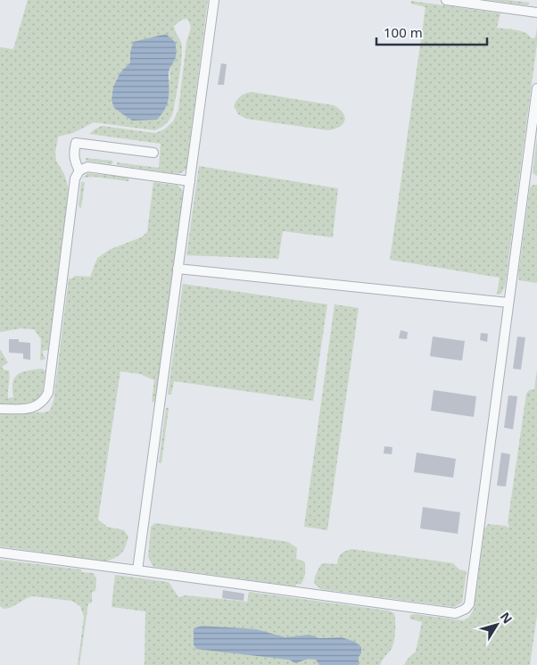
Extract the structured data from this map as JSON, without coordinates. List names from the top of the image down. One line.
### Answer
{"scale_bar":"100 m","north":"top right"}
